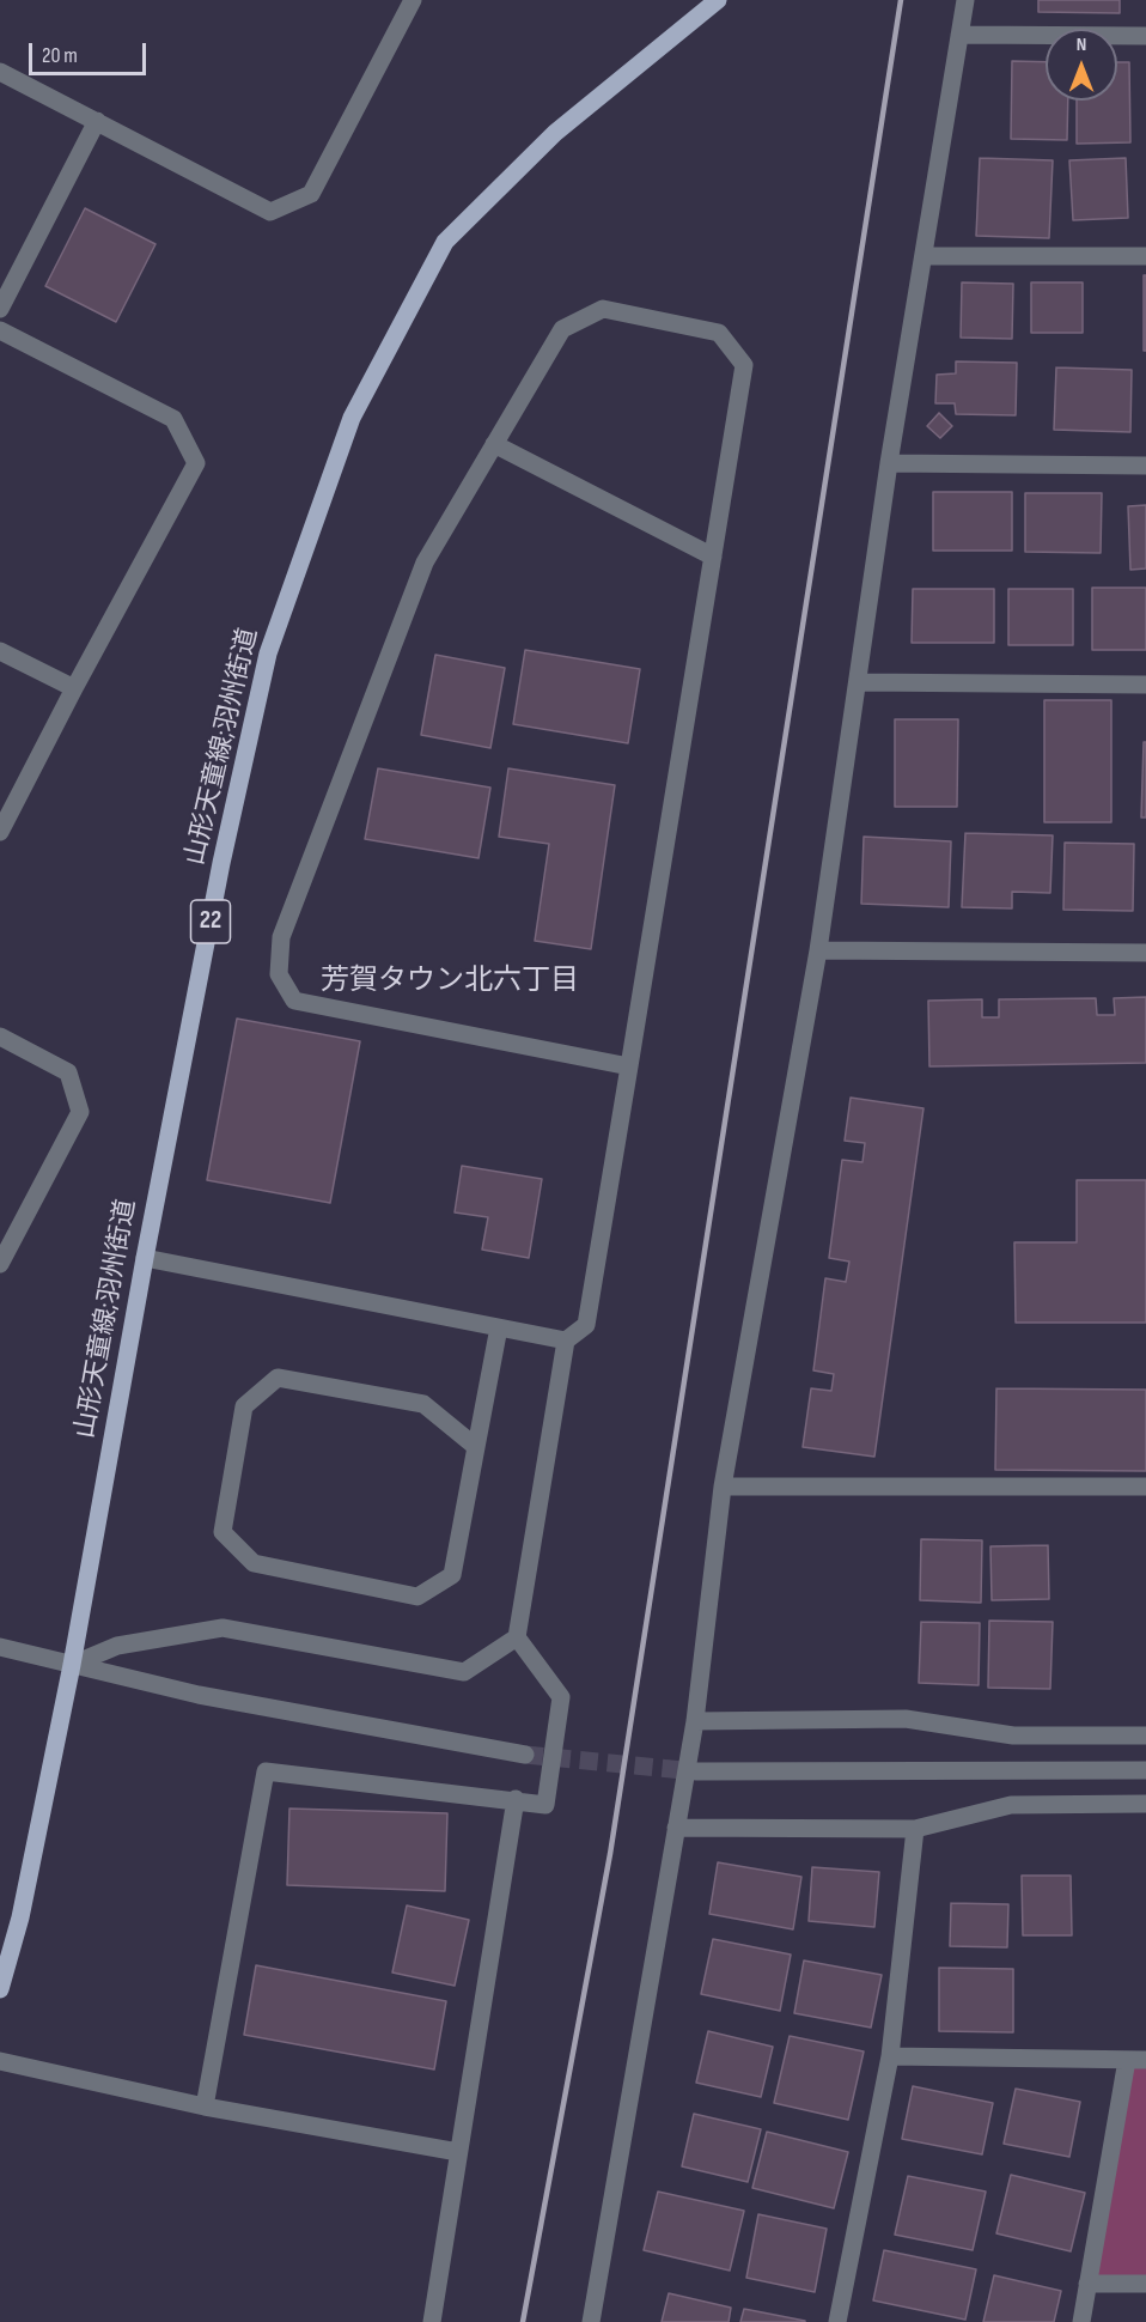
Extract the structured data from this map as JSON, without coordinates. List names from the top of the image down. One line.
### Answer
{"streets":{"main road":["山形天童線;羽州街道","22"]},"districts":["芳賀タウン北六丁目"],"scale_bar":"20 m","north":"top"}
